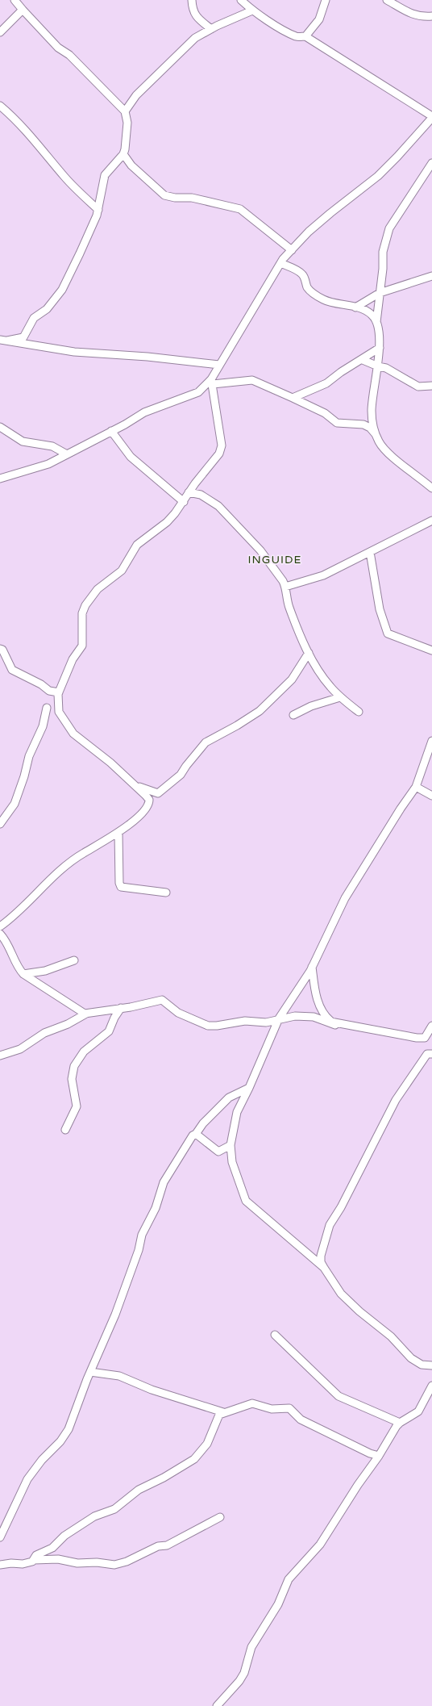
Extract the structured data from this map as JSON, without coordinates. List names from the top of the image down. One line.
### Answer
{"districts":["INGUIDE"]}
